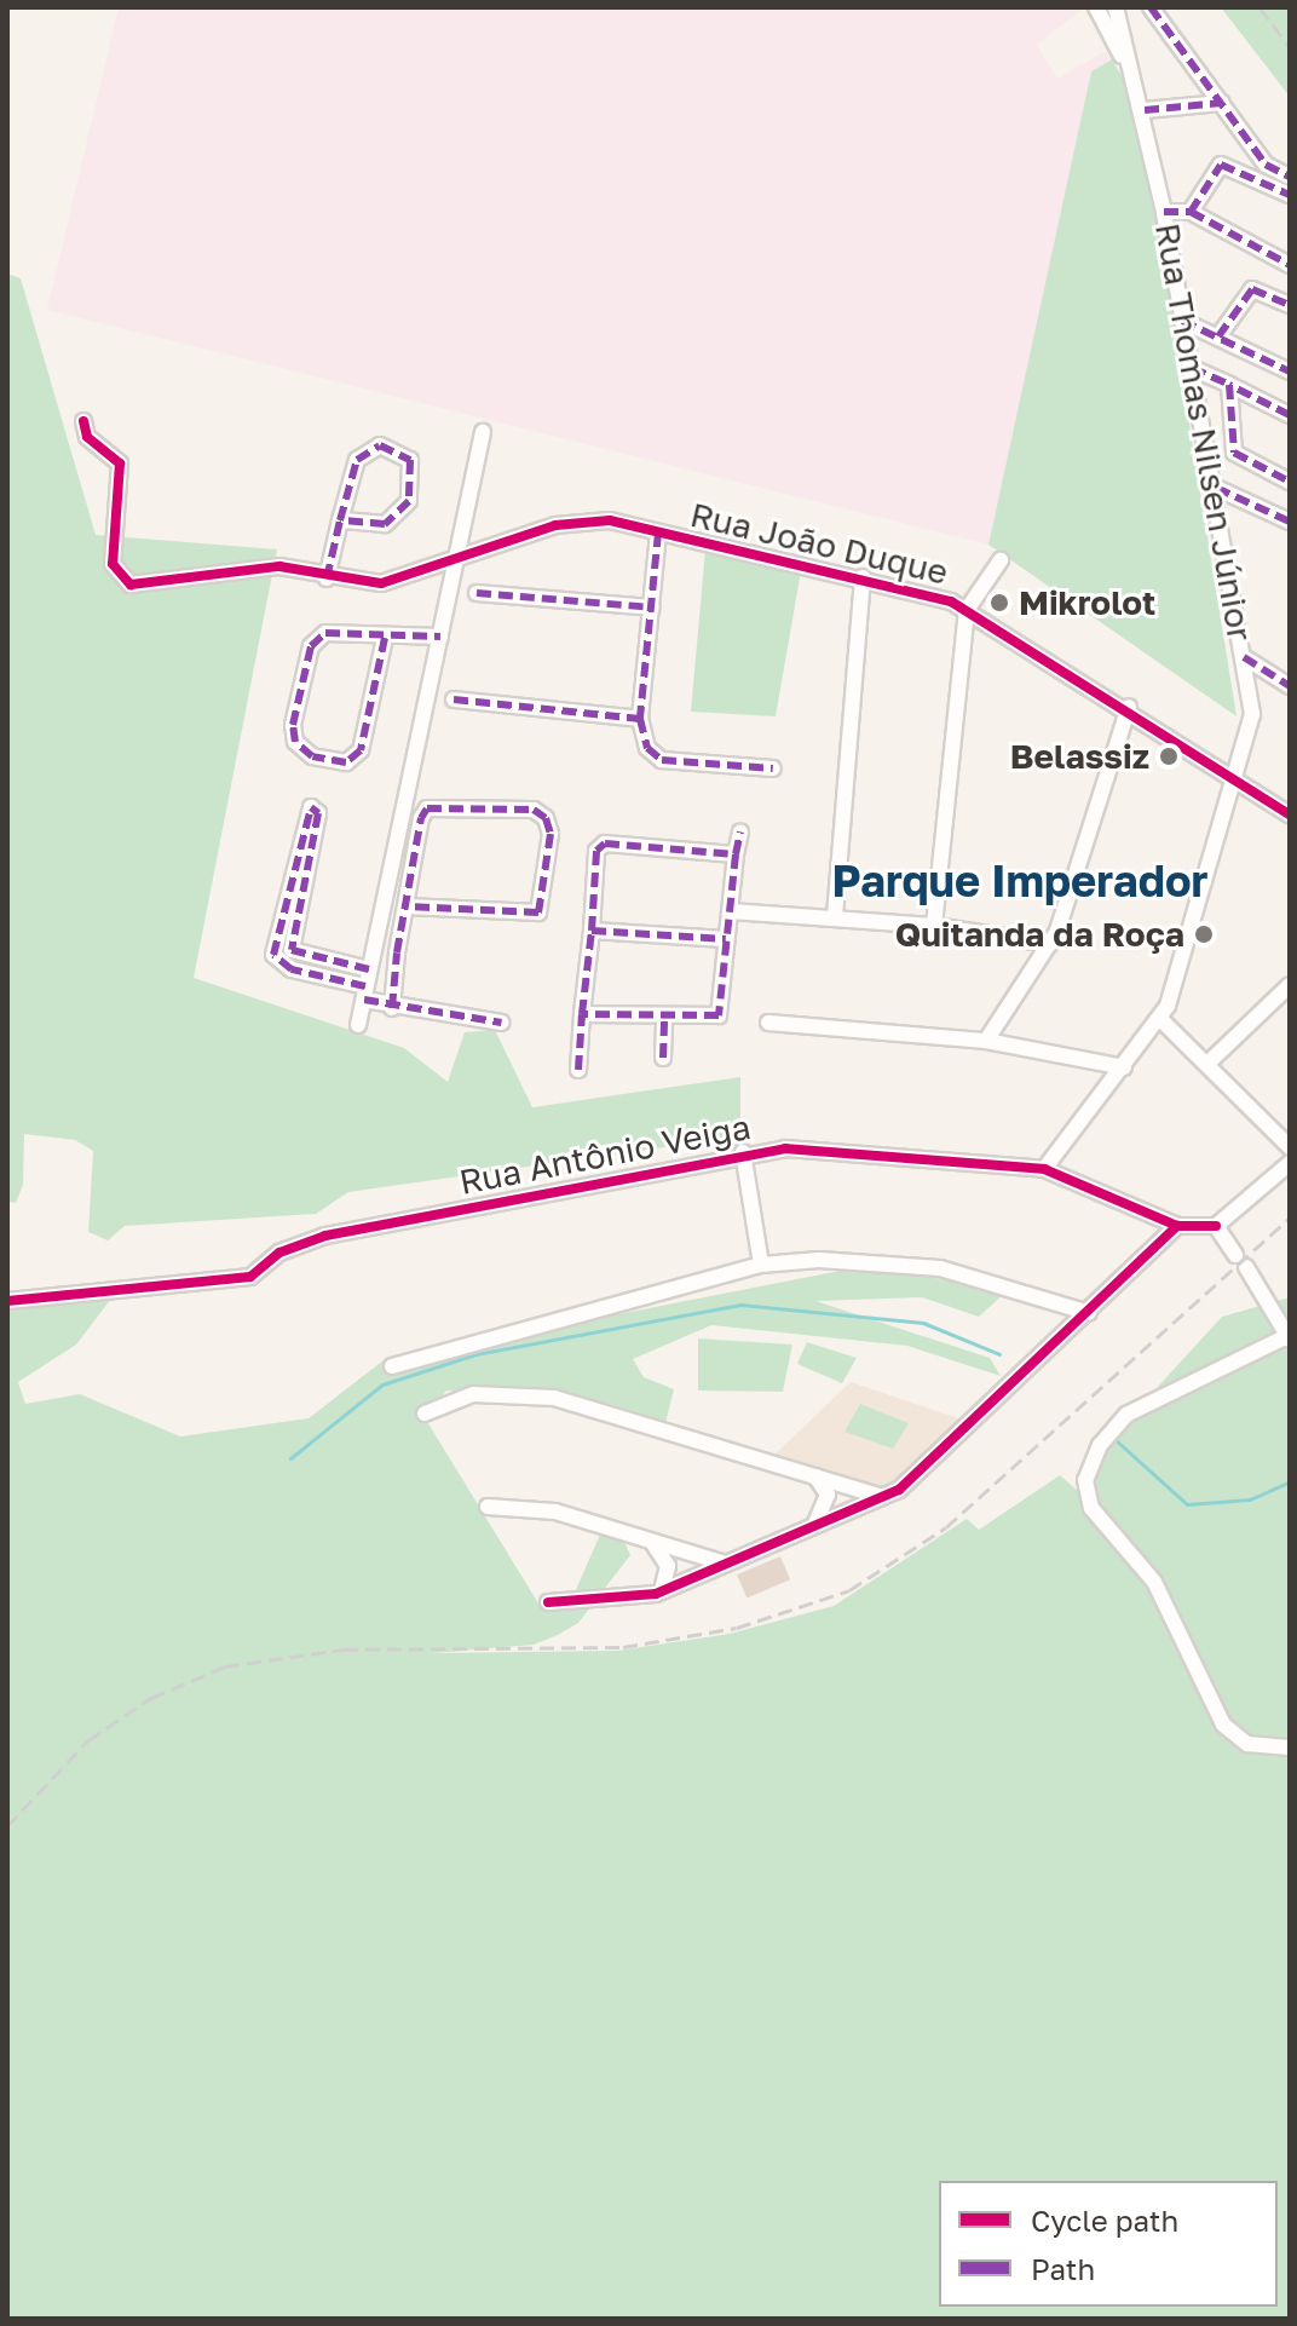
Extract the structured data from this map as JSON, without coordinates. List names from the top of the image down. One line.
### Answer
{"streets":{"street":["Rua Thomas Nilsen Júnior","Rua João Duque","Rua Antônio Veiga"]},"crossings":[["Rua Thomas Nilsen Júnior","Rua João Duque"],["Rua Thomas Nilsen Júnior","Rua Antônio Veiga"]],"districts":["Parque Imperador"],"places":["Mikrolot","Belassiz","Quitanda da Roça"],"legend":["Cycle path","Path"]}
